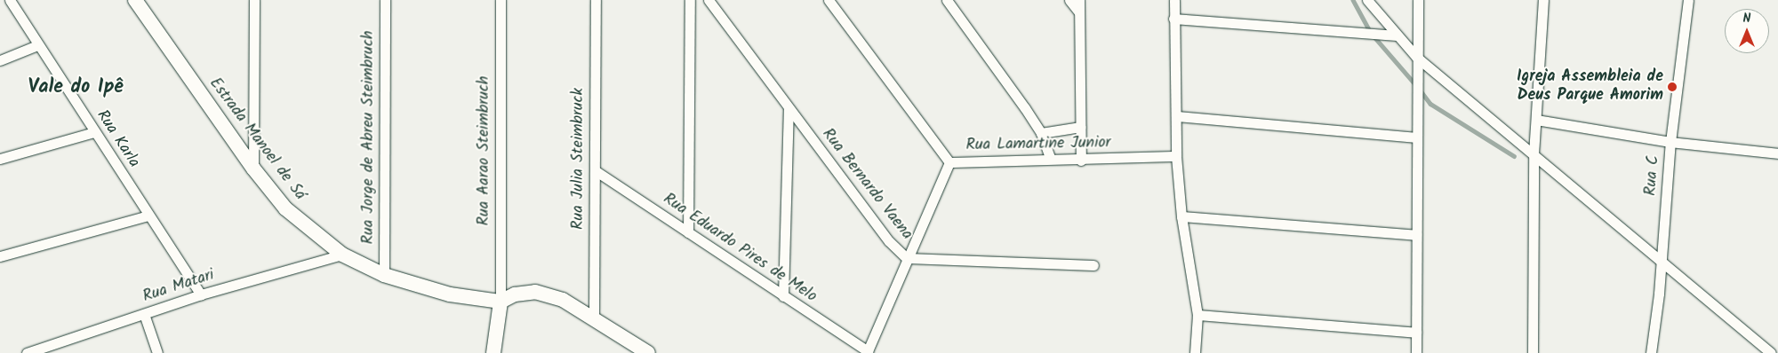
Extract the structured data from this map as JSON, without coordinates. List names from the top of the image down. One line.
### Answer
{"streets":{"main road":["Estrada Manoel de Sá"],"street":["Rua Jorge de Abreu Steimbruch","Rua Karla","Rua Lamartine Junior","Rua Aarao Steimbruch","Rua Julia Steimbruck","Rua C","Rua Bernardo Vaena","Rua Eduardo Pires de Melo","Rua Matari"]},"crossings":[["Rua Jorge de Abreu Steimbruch","Estrada Manoel de Sá"],["Rua Karla","Rua Matari"],["Estrada Manoel de Sá","Rua Aarao Steimbruch"],["Estrada Manoel de Sá","Rua Julia Steimbruck"],["Estrada Manoel de Sá","Rua Matari"],["Rua Lamartine Junior","Rua Bernardo Vaena"],["Rua Lamartine Junior","Rua Eduardo Pires de Melo"],["Rua Julia Steimbruck","Rua Eduardo Pires de Melo"]],"districts":["Vale do Ipê"],"places":["Igreja Assembleia de Deus Parque Amorim"],"north":"top"}
